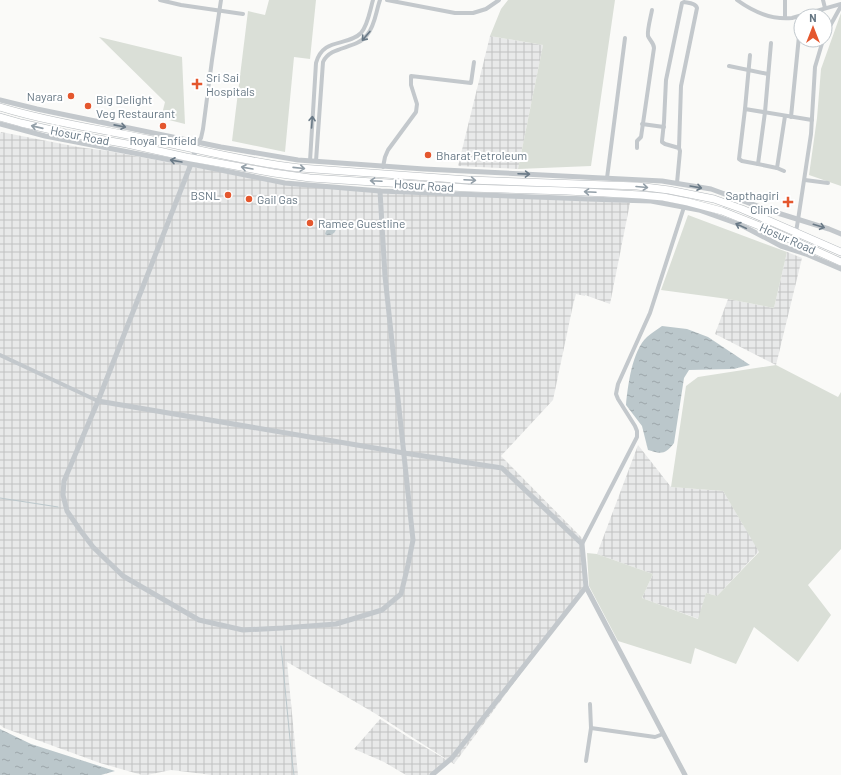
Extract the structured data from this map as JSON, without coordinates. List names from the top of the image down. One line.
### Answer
{"streets":{"highway":["Hosur Road"]},"places":{"health":["Sri Sai Hospitals","Sapthagiri Clinic"],"other":["Nayara","Big Delight Veg Restaurant","Royal Enfield","Bharat Petroleum","BSNL","Gail Gas","Ramee Guestline"]},"north":"top"}
